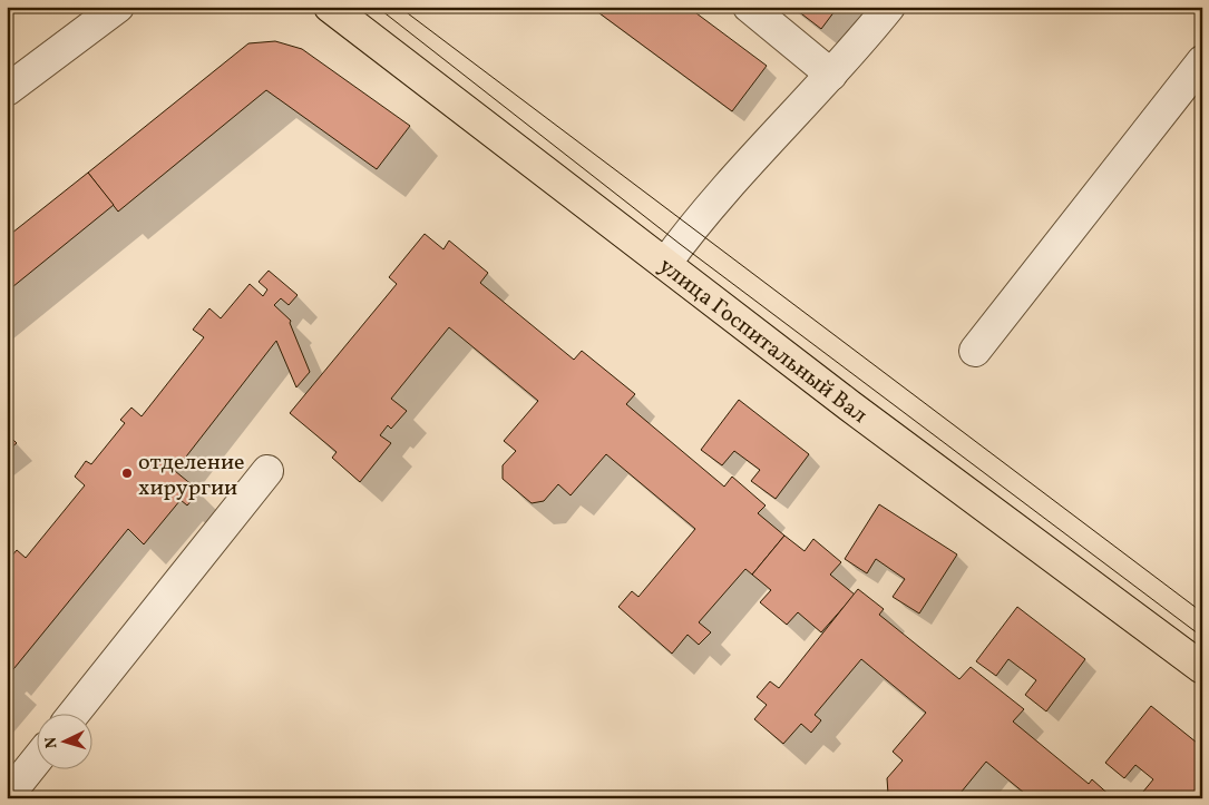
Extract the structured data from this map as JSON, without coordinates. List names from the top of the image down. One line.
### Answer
{"streets":{"main road":["улица Госпитальный Вал"]},"places":["отделение хирургии"],"north":"left"}
